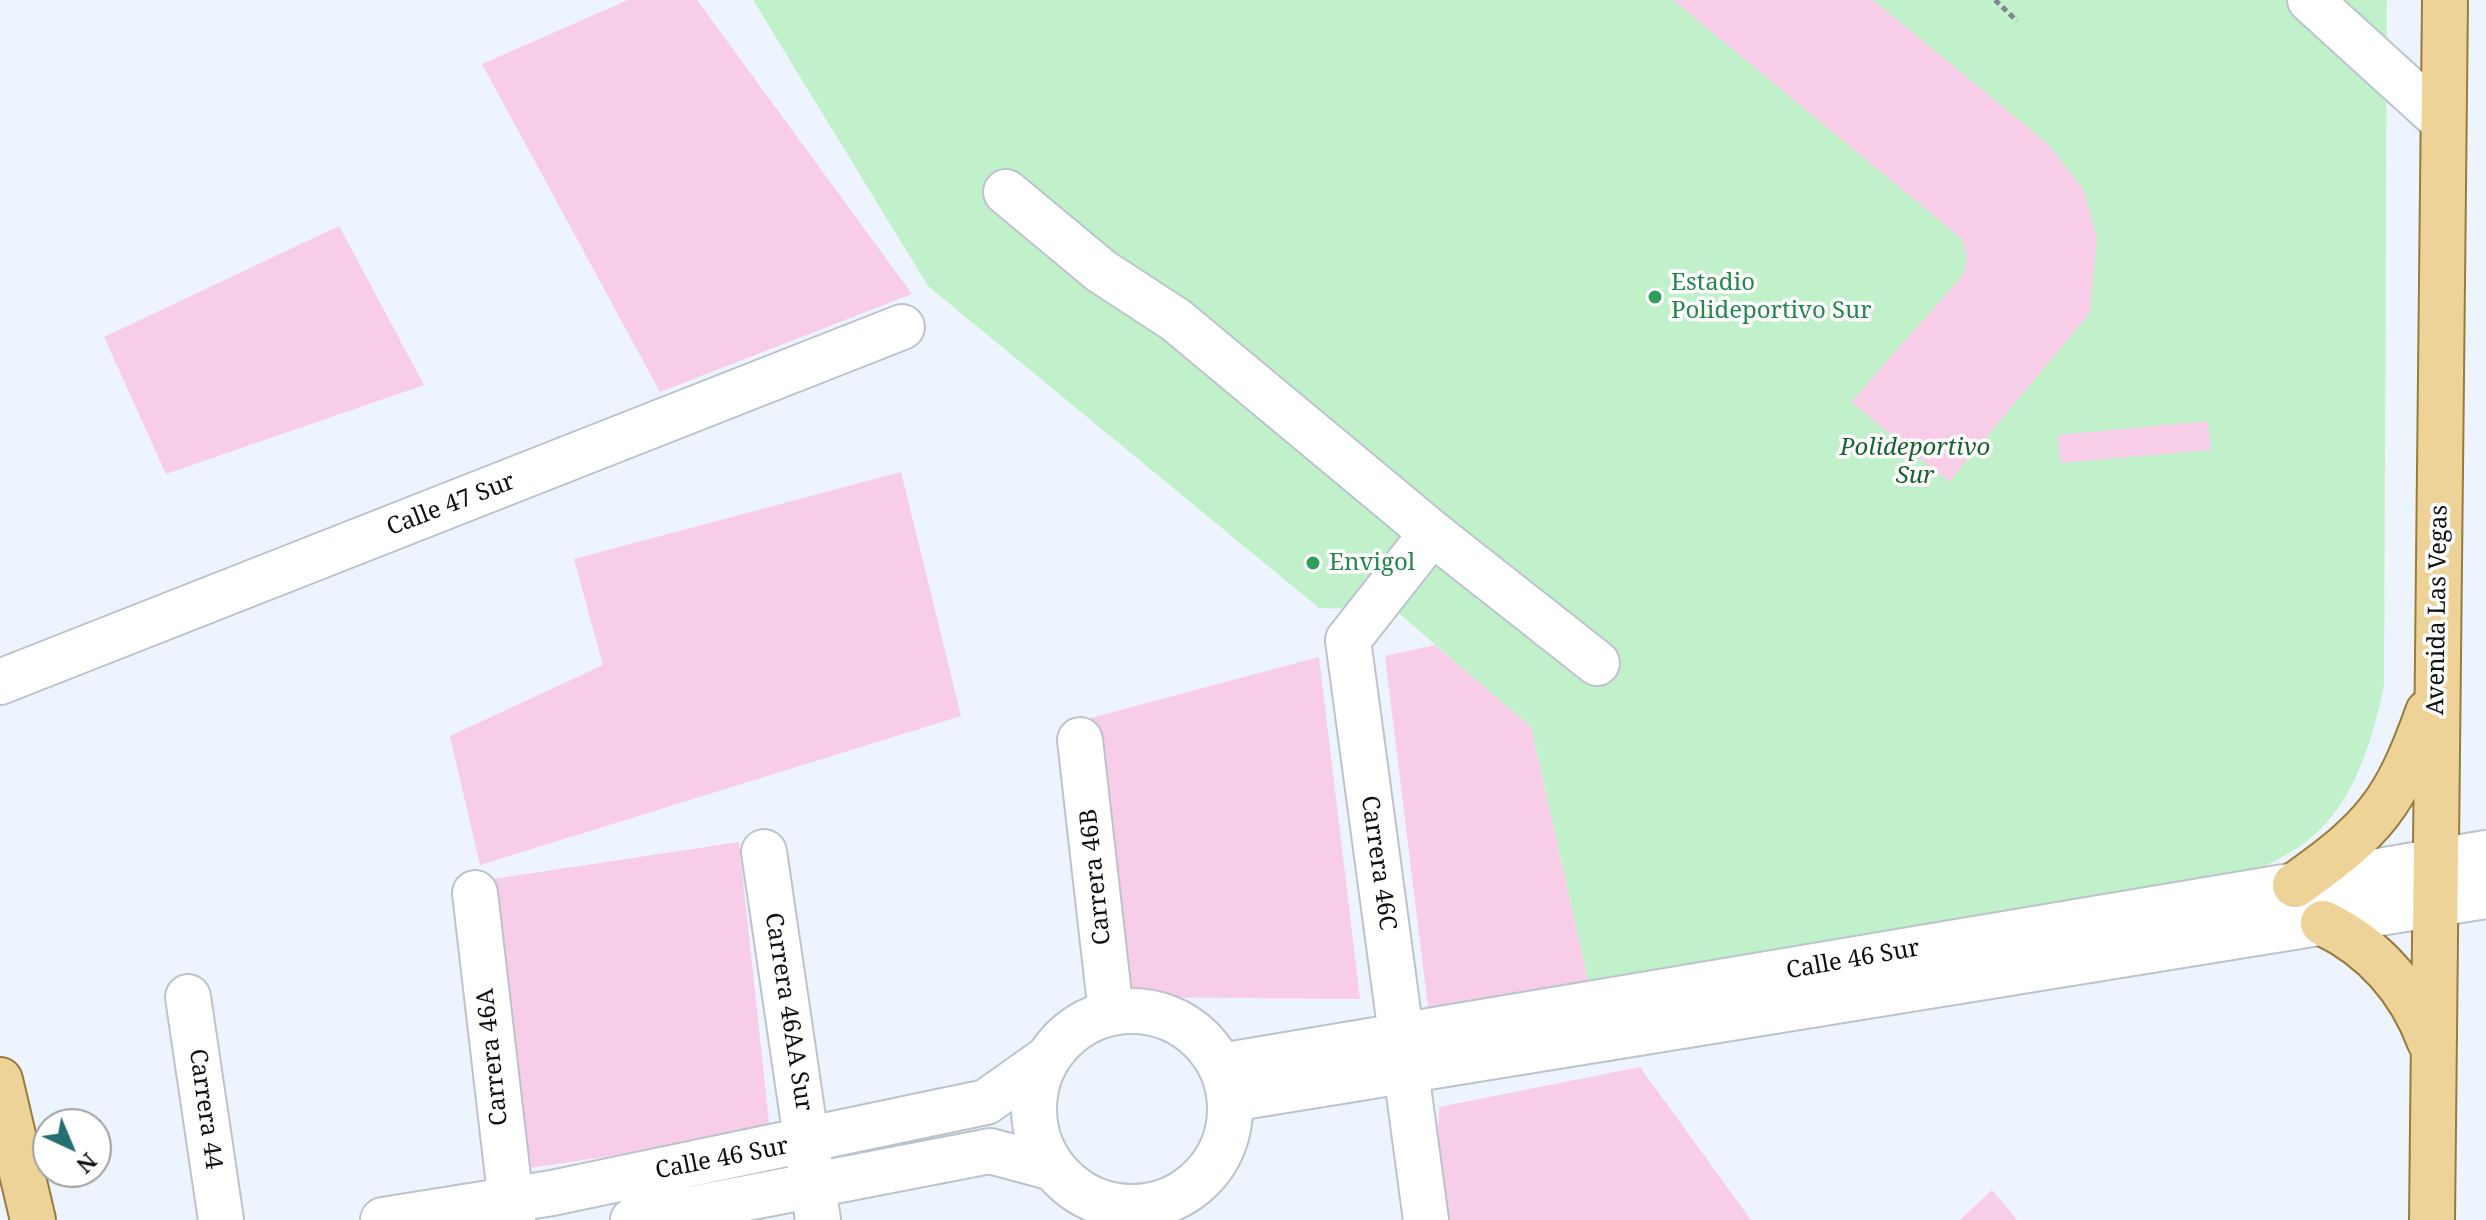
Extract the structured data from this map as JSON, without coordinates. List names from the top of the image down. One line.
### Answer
{"streets":{"main road":["Avenida Las Vegas"],"street":["Calle 47 Sur","Carrera 46C","Carrera 46B","Calle 46 Sur","Carrera 46AA Sur","Carrera 46A","Carrera 44"]},"crossings":[["Avenida Las Vegas","Calle 46 Sur"],["Carrera 46C","Calle 46 Sur"],["Carrera 46B","Calle 46 Sur"],["Calle 46 Sur","Carrera 46AA Sur"],["Calle 46 Sur","Carrera 46A"]],"parks":["Polideportivo Sur"],"places":["Estadio Polideportivo Sur","Envigol"],"north":"bottom right"}
